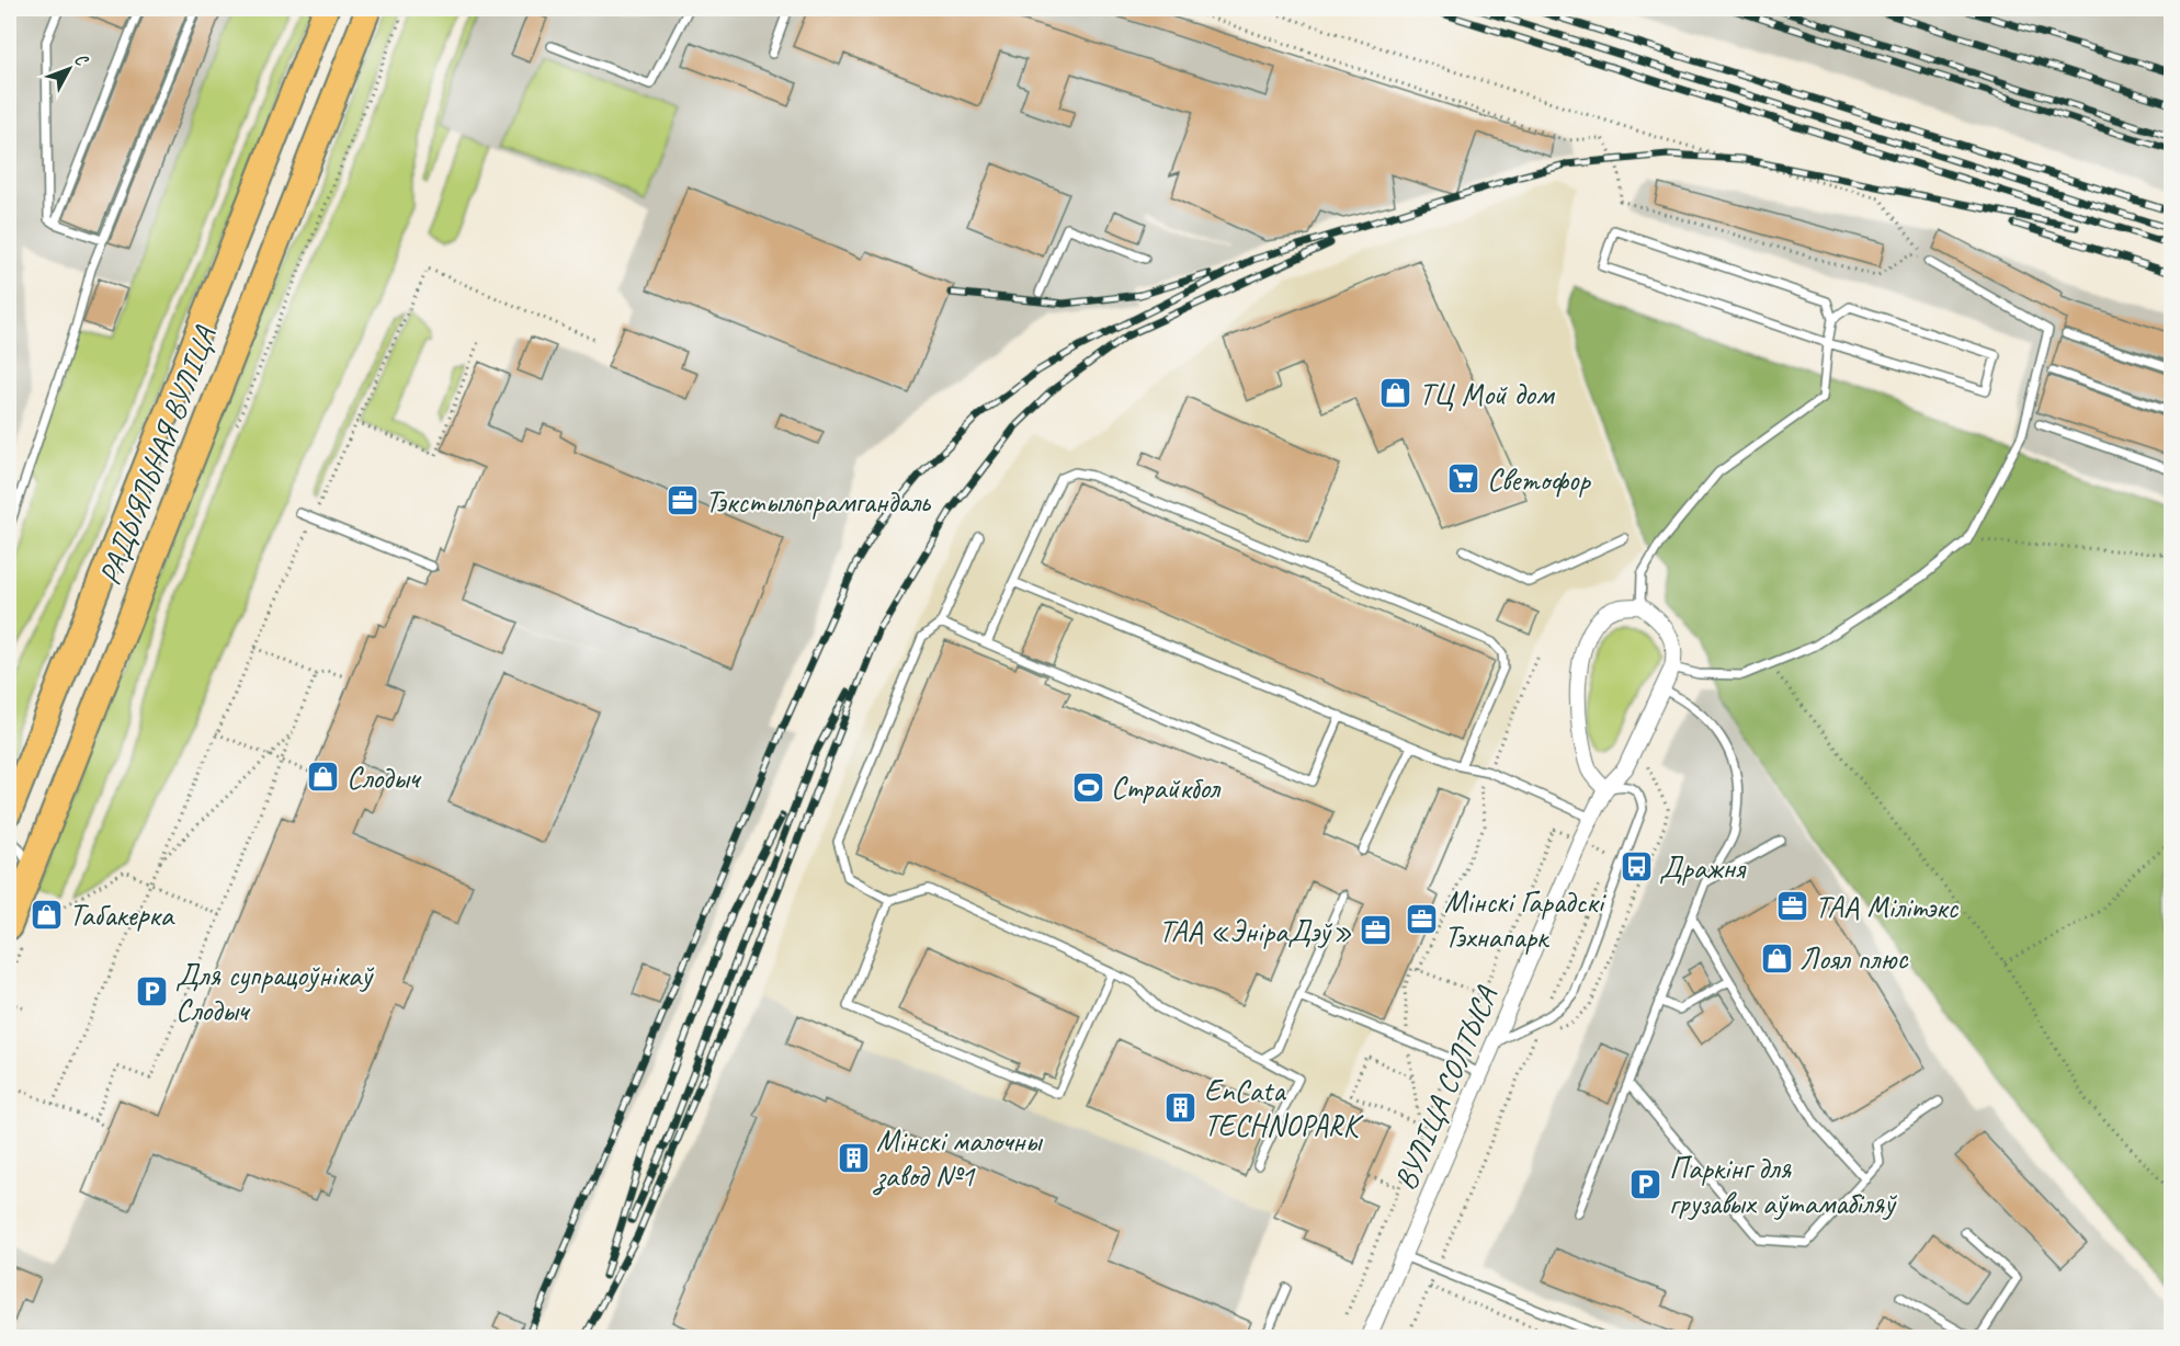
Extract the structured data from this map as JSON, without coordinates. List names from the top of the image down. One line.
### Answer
{"streets":{"main road":["РАДЫЯЛЬНАЯ ВУЛІЦА"],"street":["ВУЛІЦА СОЛТЫСА"]},"places":{"shop":["ТЦ Мой дом","Слодыч","Табакерка","Лоял плюс"],"supermarket":["Светофор"],"office":["Тэкстыльпрамгандаль","ТАА Мілітэкс","Мінскі Гарадскі Тэхнапарк","ТАА «ЭніраДэў»"],"sports":["Страйкбол"],"bus stop":["Дражня"],"parking":["Для супрацоўнікаў Слодыч","Паркінг для грузавых аўтамабіляў"],"building":["EnCata TECHNOPARK","Мінскі малочны завод №1"]},"north":"top right"}
